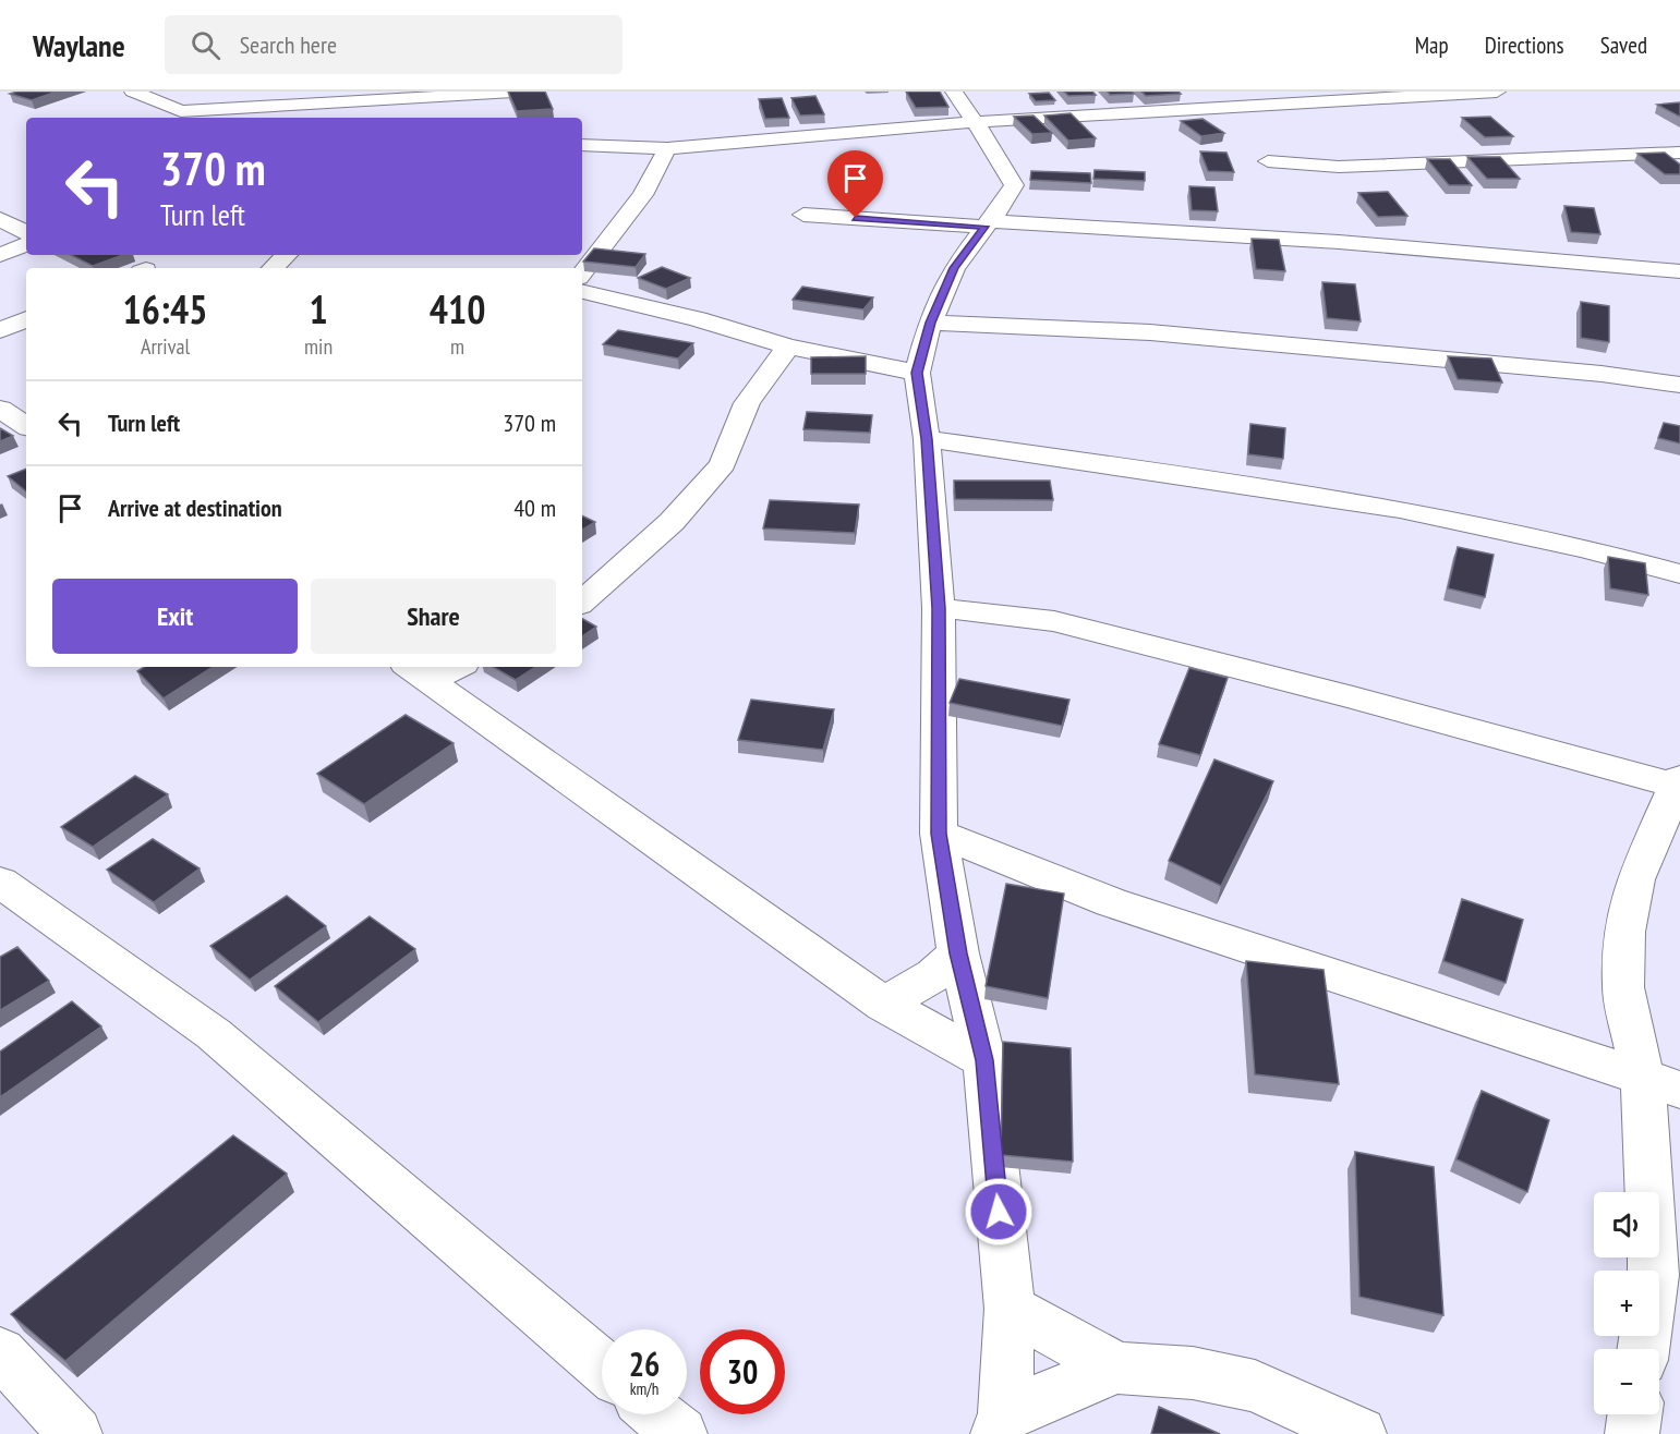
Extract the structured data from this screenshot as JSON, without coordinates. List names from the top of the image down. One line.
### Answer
{"page":{"header":"Waylane","search":"Search here","nav":["Map","Directions","Saved"],"turn":["370 m","Turn left"],"eta":["16:45","Arrival","1","min","410","m"],"list":[{"name":"Turn left","value":"370 m"},{"name":"Arrive at destination","value":"40 m"}],"buttons":["Exit","Share"],"map_buttons":["+","−"],"speed":"26 km/h","limit":"30"}}
